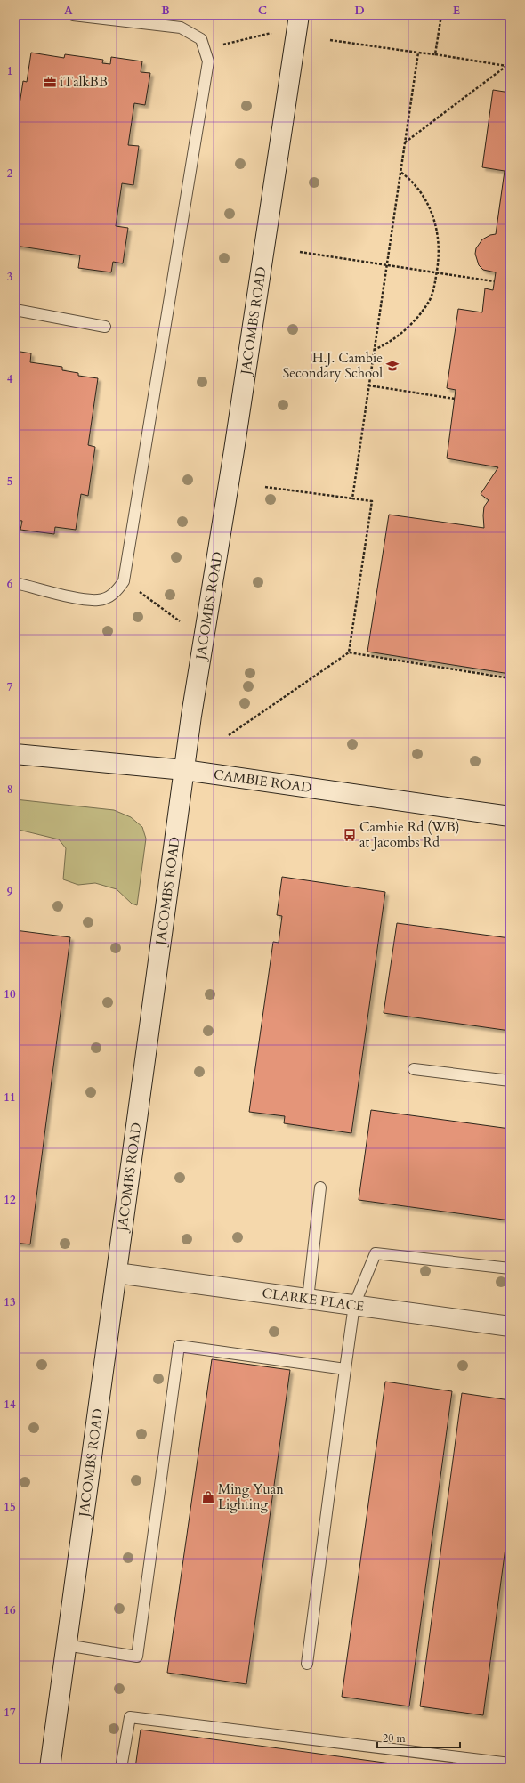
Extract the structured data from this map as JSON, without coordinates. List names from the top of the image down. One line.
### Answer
{"streets":{"street":["JACOMBS ROAD","CAMBIE ROAD","CLARKE PLACE"]},"crossings":[["JACOMBS ROAD","CAMBIE ROAD"],["JACOMBS ROAD","CLARKE PLACE"]],"places":{"office":["iTalkBB"],"school or university":["H.J. Cambie Secondary School"],"bus stop":["Cambie Rd (WB) at Jacombs Rd"],"shop":["Ming Yuan Lighting"]},"scale_bar":"20 m","grid":{"columns":["A","B","C","D","E"],"rows":["1","2","3","4","5","6","7","8","9","10","11","12","13","14","15","16","17"]}}
